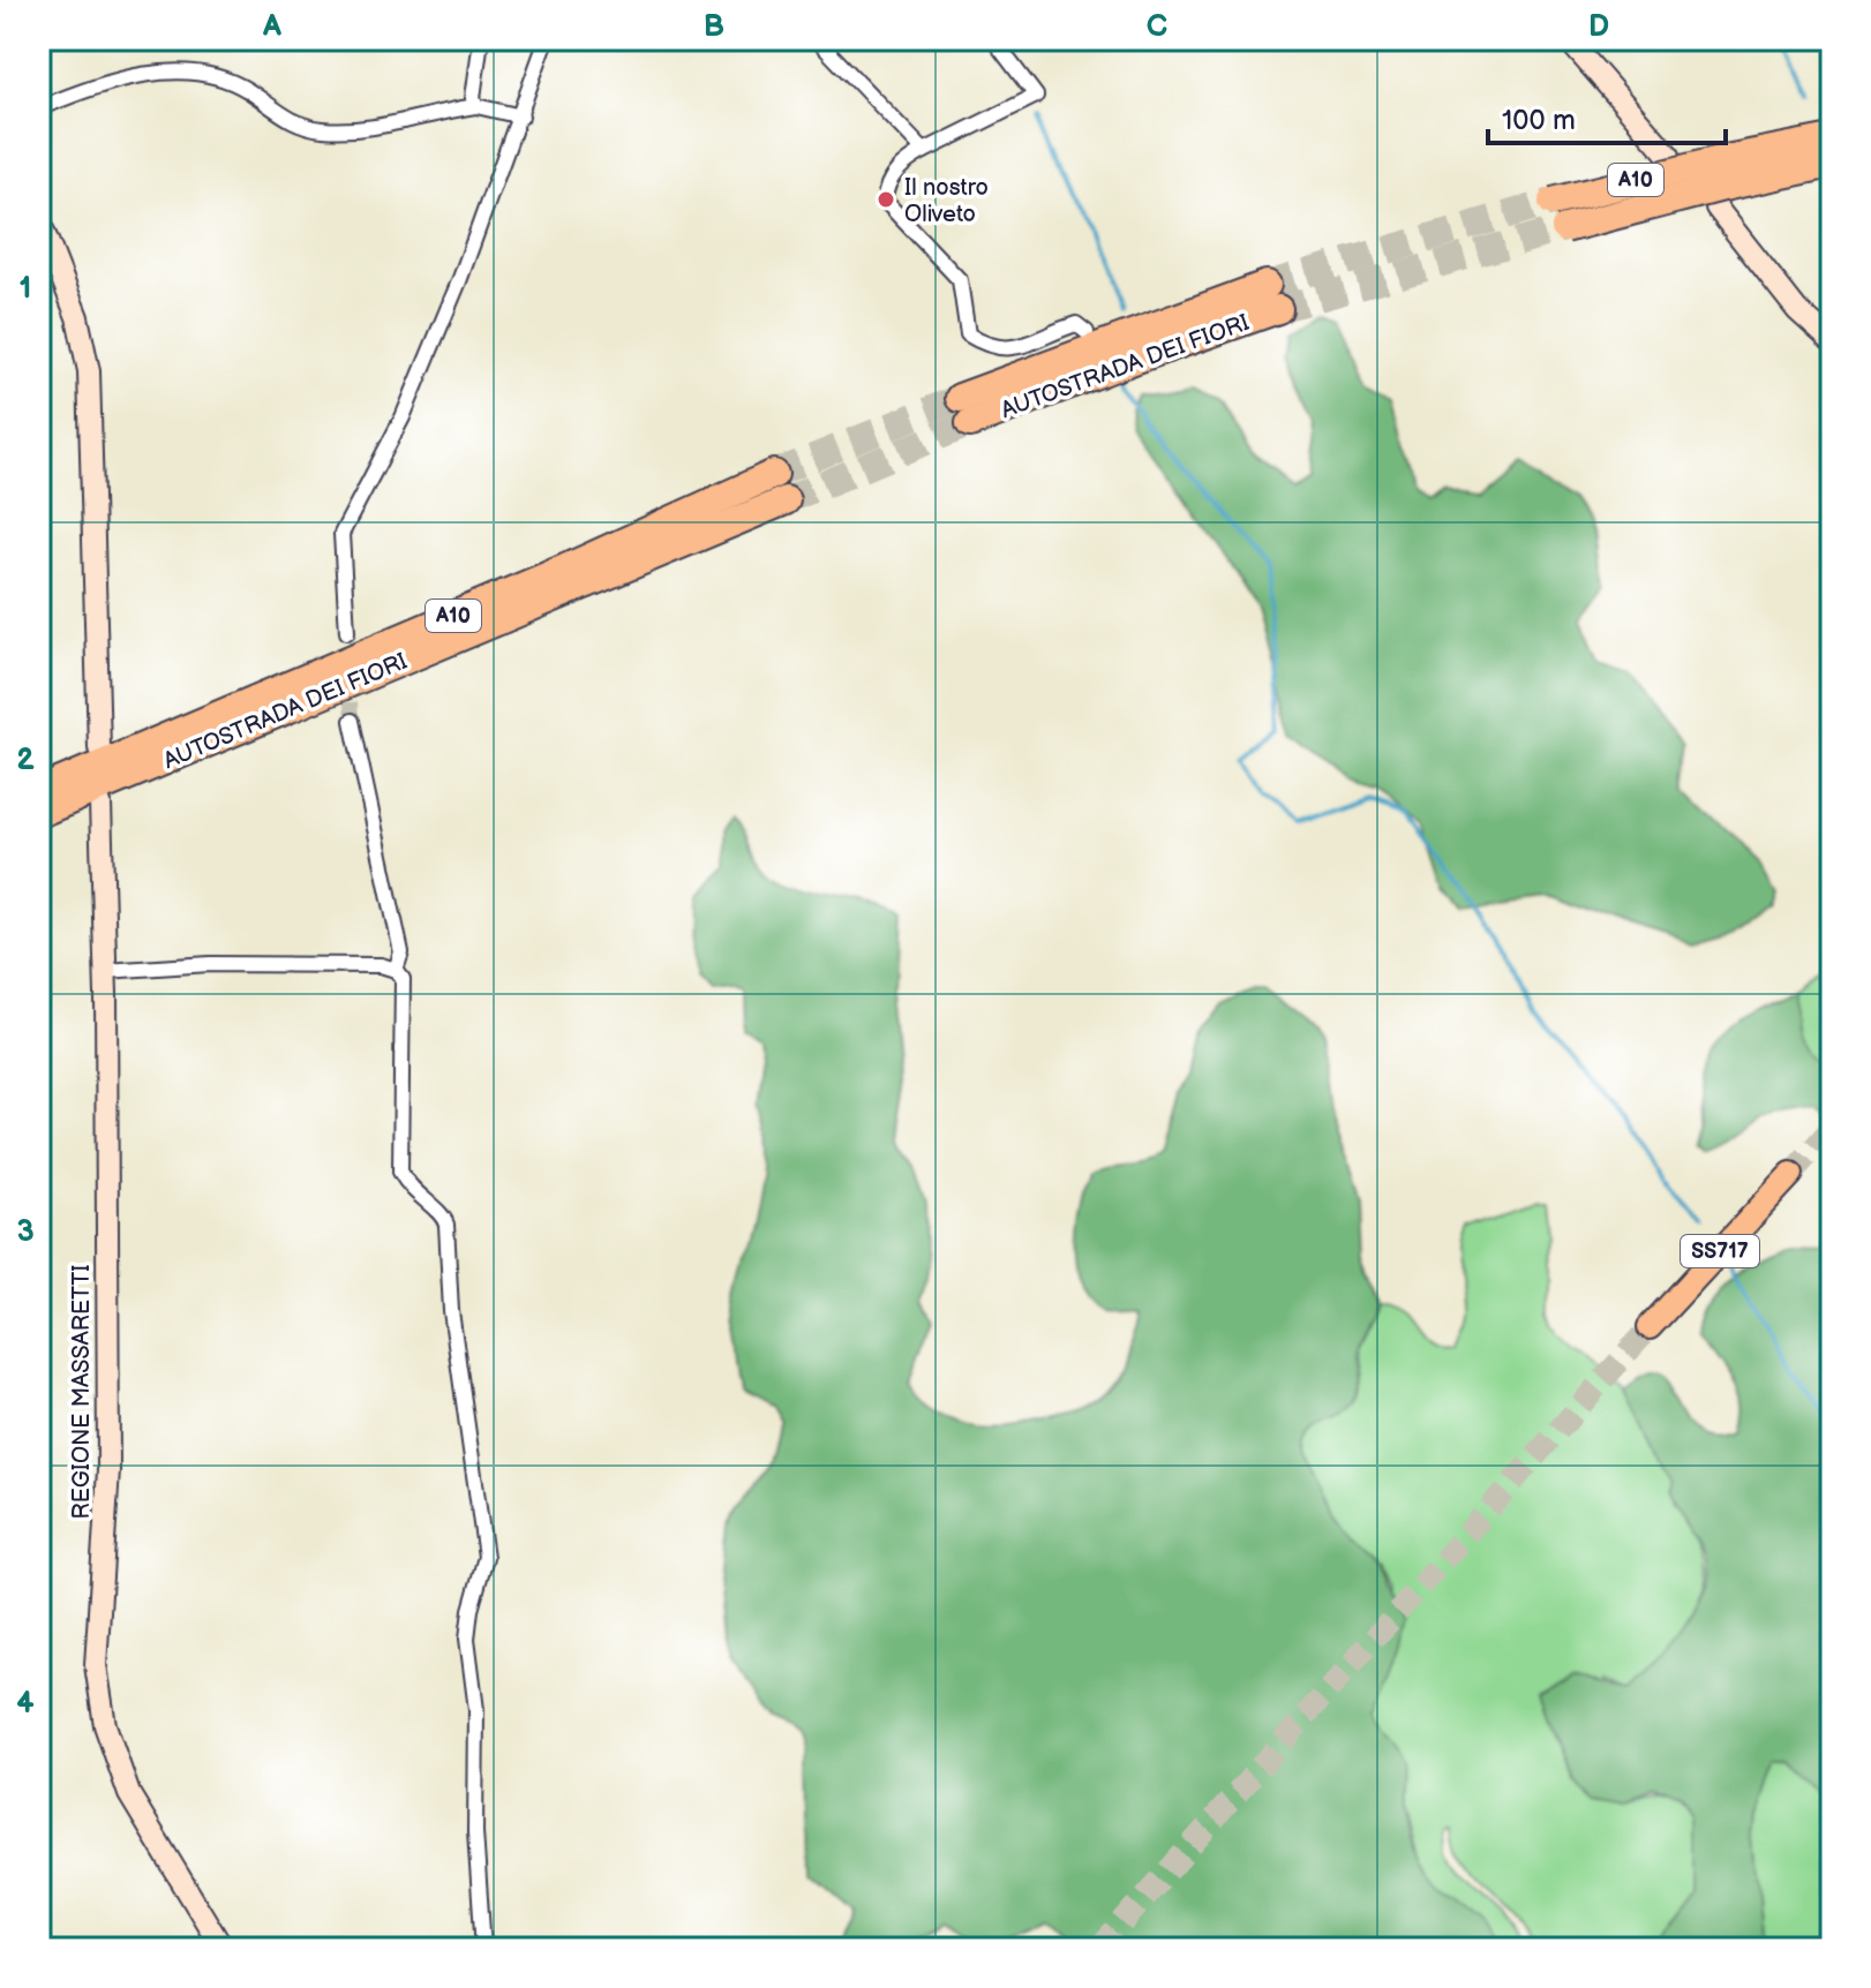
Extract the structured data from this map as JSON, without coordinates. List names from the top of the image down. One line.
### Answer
{"streets":{"highway":["A10","AUTOSTRADA DEI FIORI"],"main road":["SS717"],"street":["REGIONE MASSARETTI"]},"places":["Il nostro Oliveto"],"scale_bar":"100 m","grid":{"columns":["A","B","C","D"],"rows":["1","2","3","4"]}}
